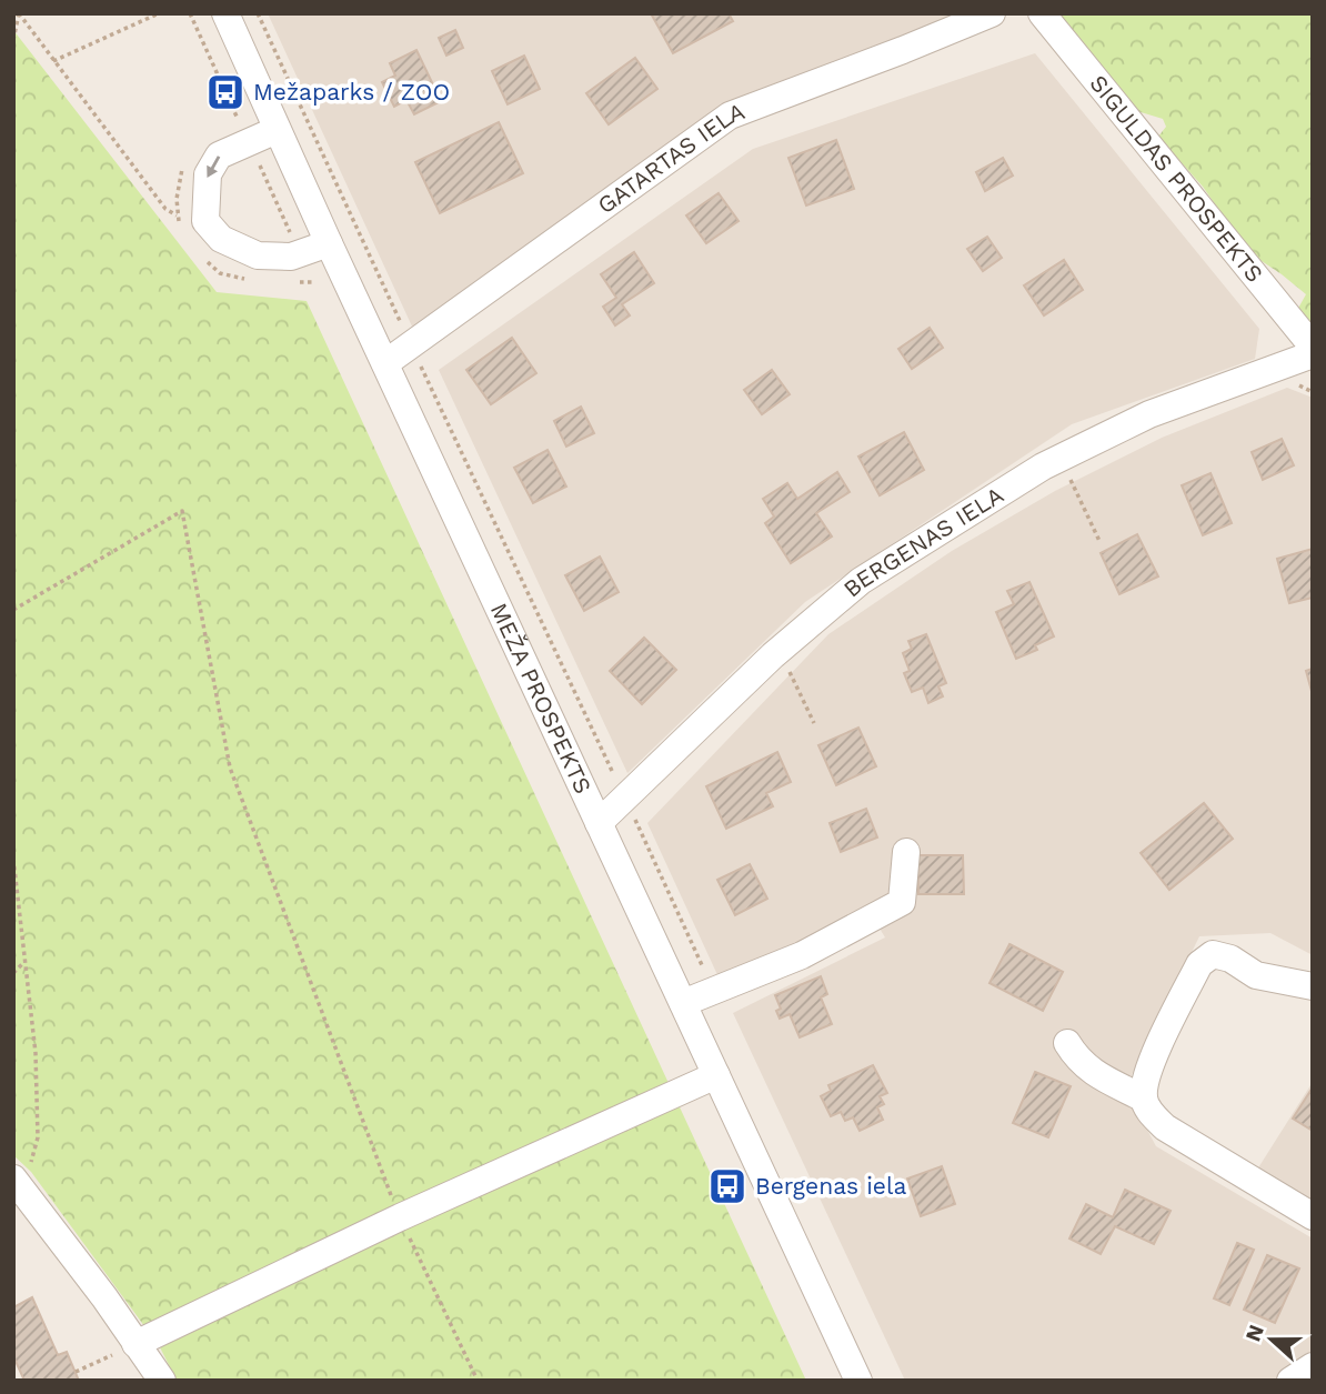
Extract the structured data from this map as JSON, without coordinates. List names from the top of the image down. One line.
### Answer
{"streets":{"street":["GATARTAS IELA","SIGULDAS PROSPEKTS","BERGENAS IELA","MEŽA PROSPEKTS"]},"crossings":[["GATARTAS IELA","MEŽA PROSPEKTS"],["BERGENAS IELA","MEŽA PROSPEKTS"]],"places":{"bus stop":["Mežaparks / ZOO","Bergenas iela"]},"north":"left"}
